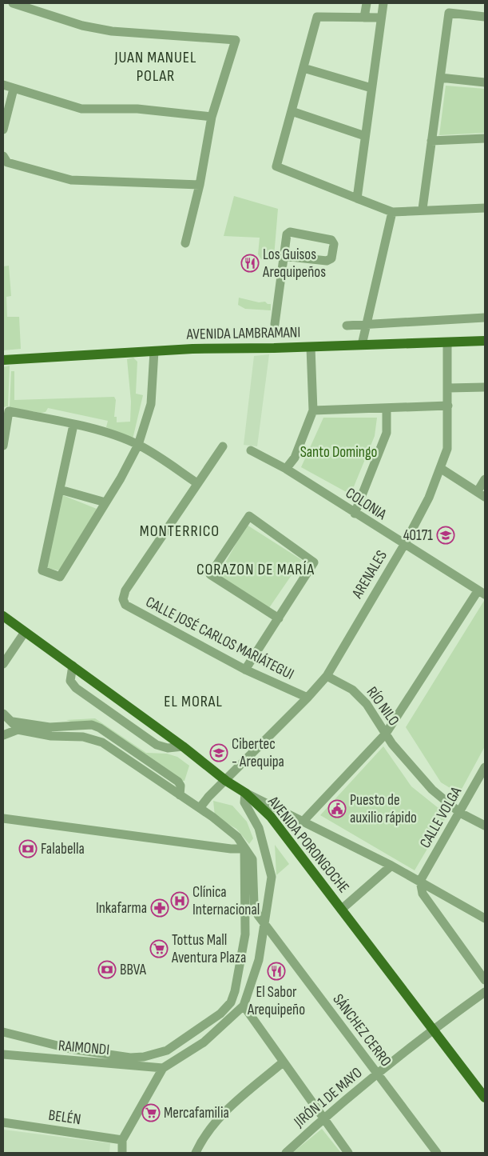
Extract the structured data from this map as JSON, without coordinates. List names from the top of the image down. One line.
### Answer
{"streets":{"main road":["AVENIDA LAMBRAMANI","AVENIDA PORONGOCHE"],"street":["COLONIA","ARENALES","CALLE JOSÉ CARLOS MARIÁTEGUI","RÍO NILO","CALLE VOLGA","SÁNCHEZ CERRO","RAIMONDI","JIRÓN 1 DE MAYO","BELÉN"]},"crossings":[["AVENIDA LAMBRAMANI","ARENALES"],["COLONIA","ARENALES"],["ARENALES","CALLE JOSÉ CARLOS MARIÁTEGUI"],["ARENALES","RÍO NILO"],["ARENALES","AVENIDA PORONGOCHE"],["ARENALES","SÁNCHEZ CERRO"],["RÍO NILO","CALLE VOLGA"],["AVENIDA PORONGOCHE","JIRÓN 1 DE MAYO"],["SÁNCHEZ CERRO","JIRÓN 1 DE MAYO"]],"districts":["JUAN MANUEL POLAR","MONTERRICO","CORAZON DE MARÍA","EL MORAL"],"parks":["Santo Domingo"],"places":{"restaurant":["Los Guisos Arequipeños","El Sabor Arequipeño"],"school or university":["40171","Cibertec - Arequipa"],"public building":["Puesto de auxilio rápido"],"bank":["Falabella","BBVA"],"hospital":["Clínica Internacional"],"pharmacy":["Inkafarma"],"supermarket":["Tottus Mall Aventura Plaza","Mercafamilia"]}}
